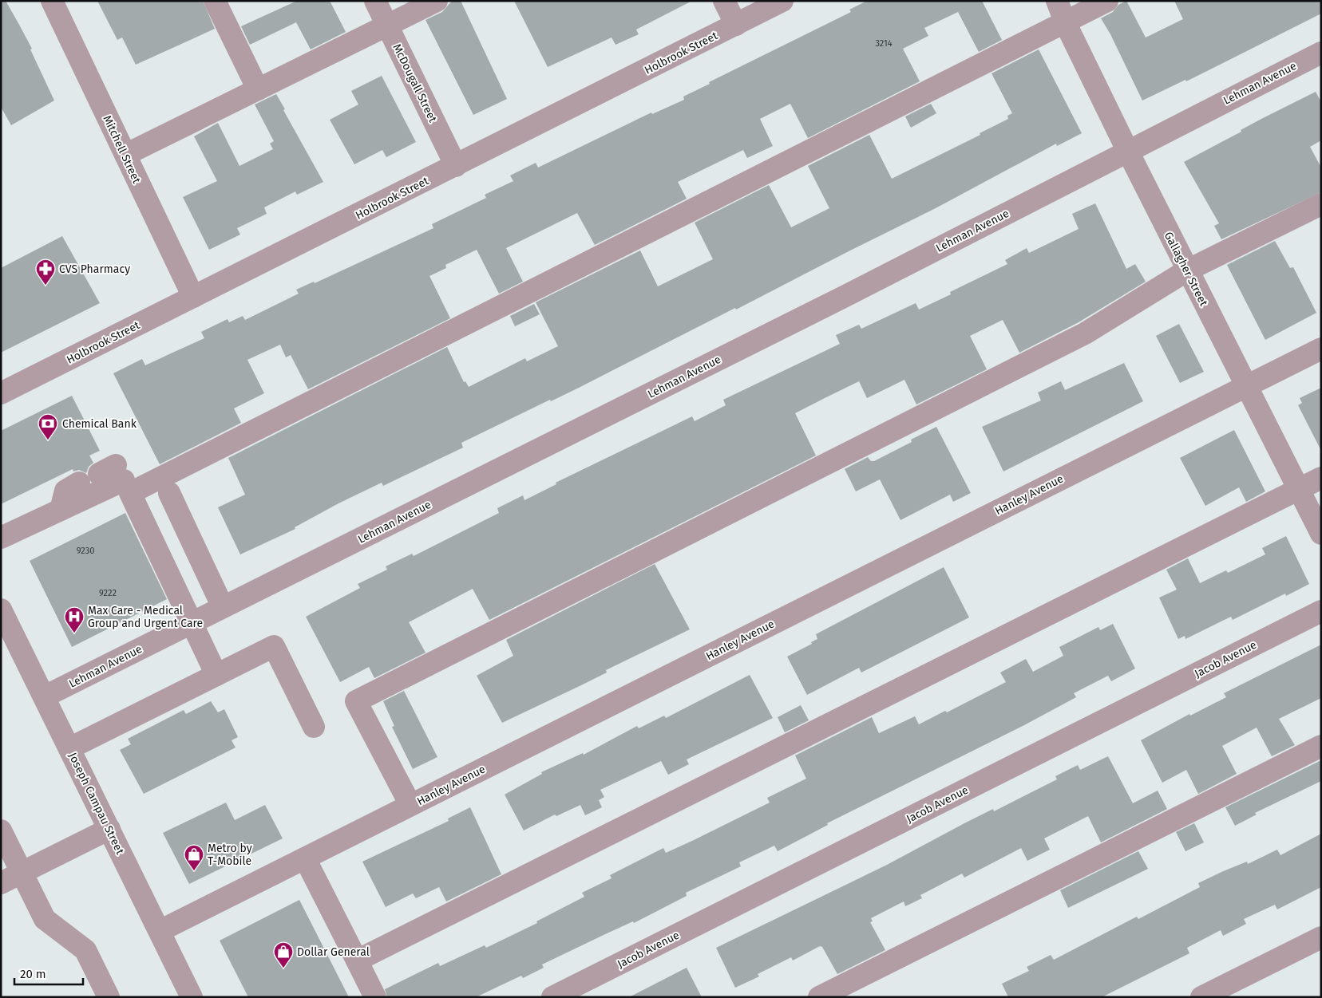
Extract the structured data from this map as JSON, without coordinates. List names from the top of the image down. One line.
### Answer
{"streets":{"street":["Holbrook Street","McDougall Street","Lehman Avenue","Mitchell Street","Gallagher Street","Hanley Avenue","Jacob Avenue","Joseph Campau Street"]},"crossings":[["Holbrook Street","McDougall Street"],["Holbrook Street","Mitchell Street"],["Lehman Avenue","Gallagher Street"],["Lehman Avenue","Joseph Campau Street"],["Gallagher Street","Hanley Avenue"],["Hanley Avenue","Joseph Campau Street"]],"places":{"pharmacy":["CVS Pharmacy"],"bank":["Chemical Bank"],"hospital":["Max Care - Medical Group and Urgent Care"],"shop":["Metro by T-Mobile","Dollar General"]},"house_numbers":["3214","9230","9222"],"scale_bar":"20 m"}
